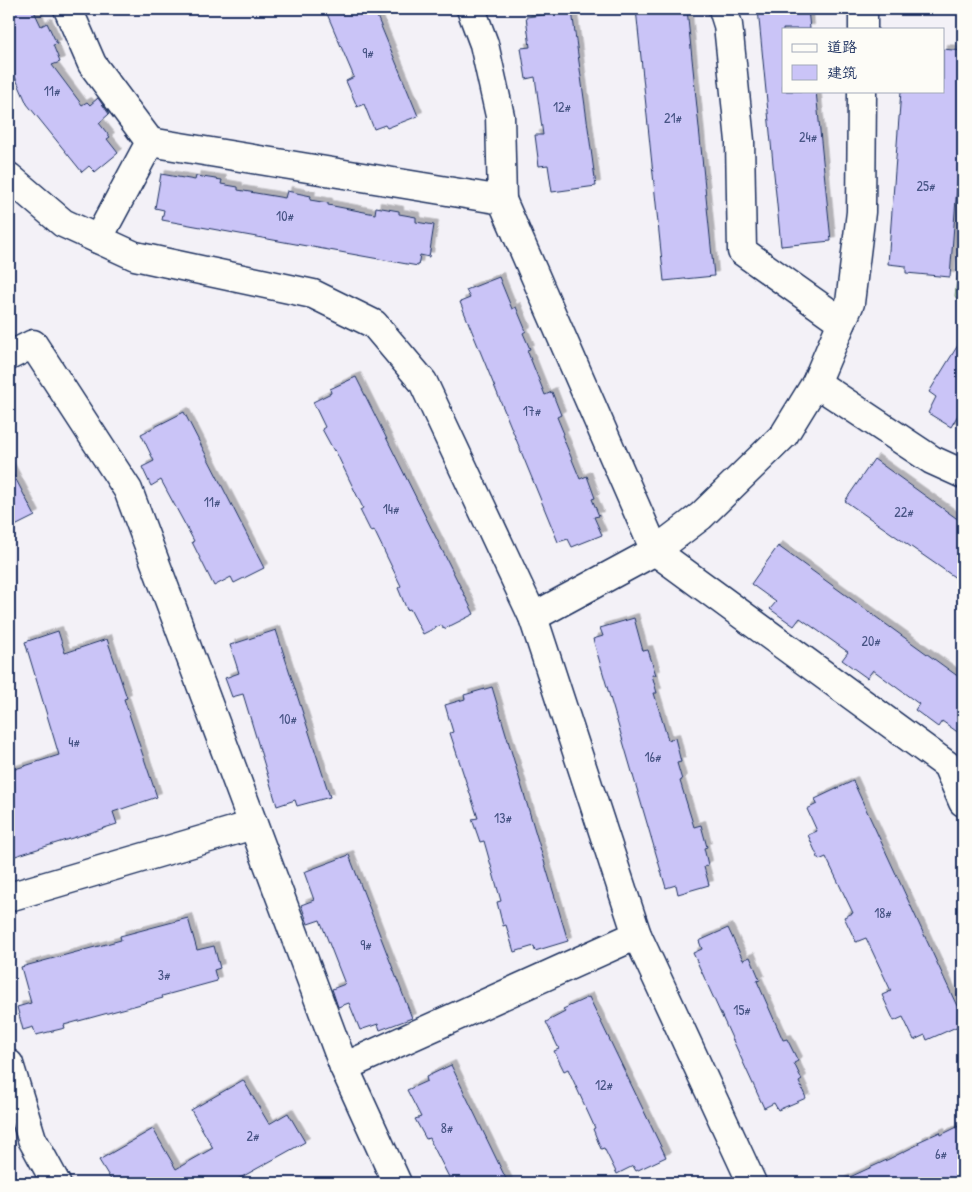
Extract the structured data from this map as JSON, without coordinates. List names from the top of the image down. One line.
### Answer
{"house_numbers":["9#","11#","12#","21#","24#","25#","10#","17#","11#","14#","22#","20#","10#","4#","16#","13#","18#","9#","3#","15#","12#","8#","2#","6#"],"legend":["道路","建筑"]}
